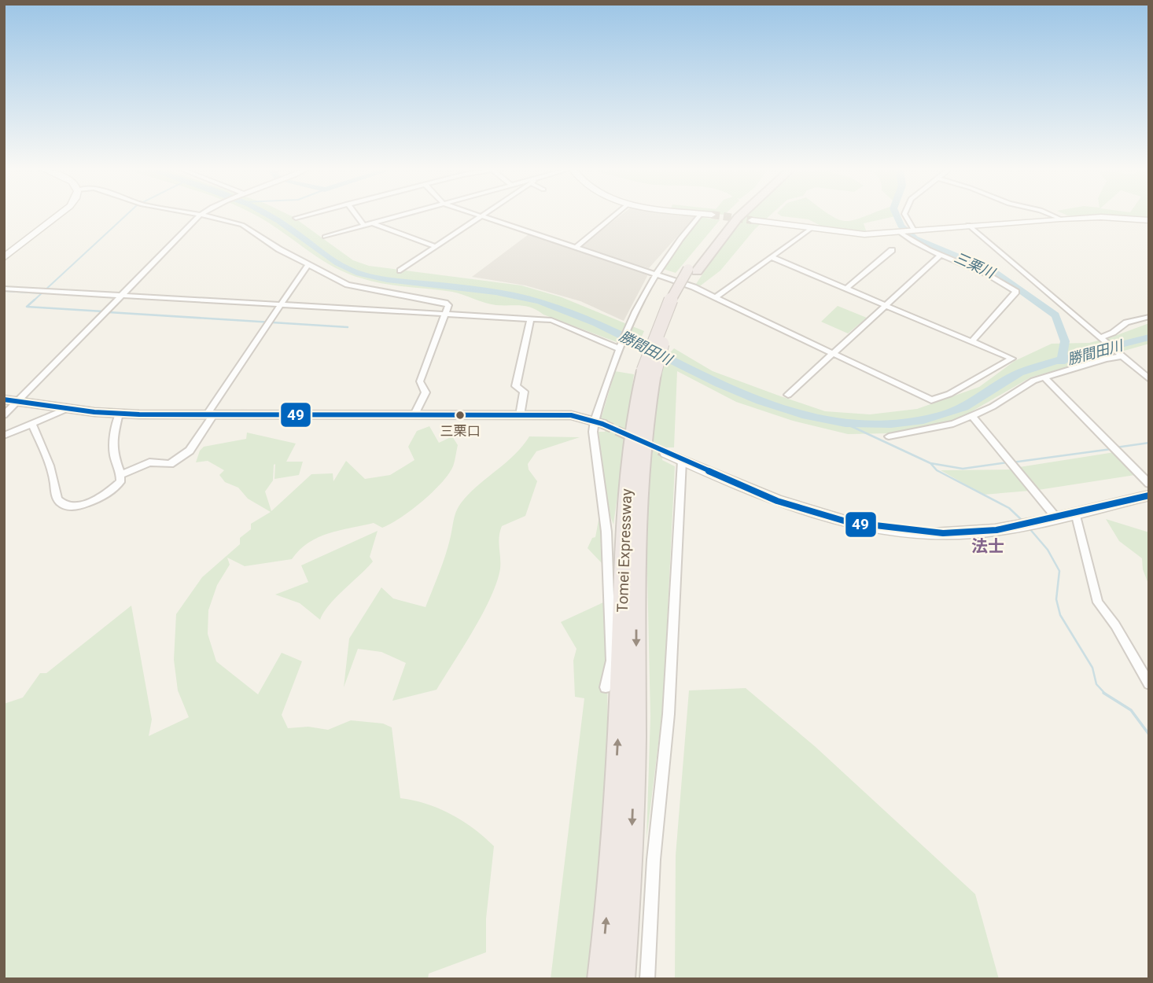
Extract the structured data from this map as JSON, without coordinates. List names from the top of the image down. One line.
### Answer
{"streets":{"highway":["Tomei Expressway"]},"districts":["法士"],"water":["三栗川","勝間田川"],"places":["三栗口"],"lines":["transit line 49"]}
